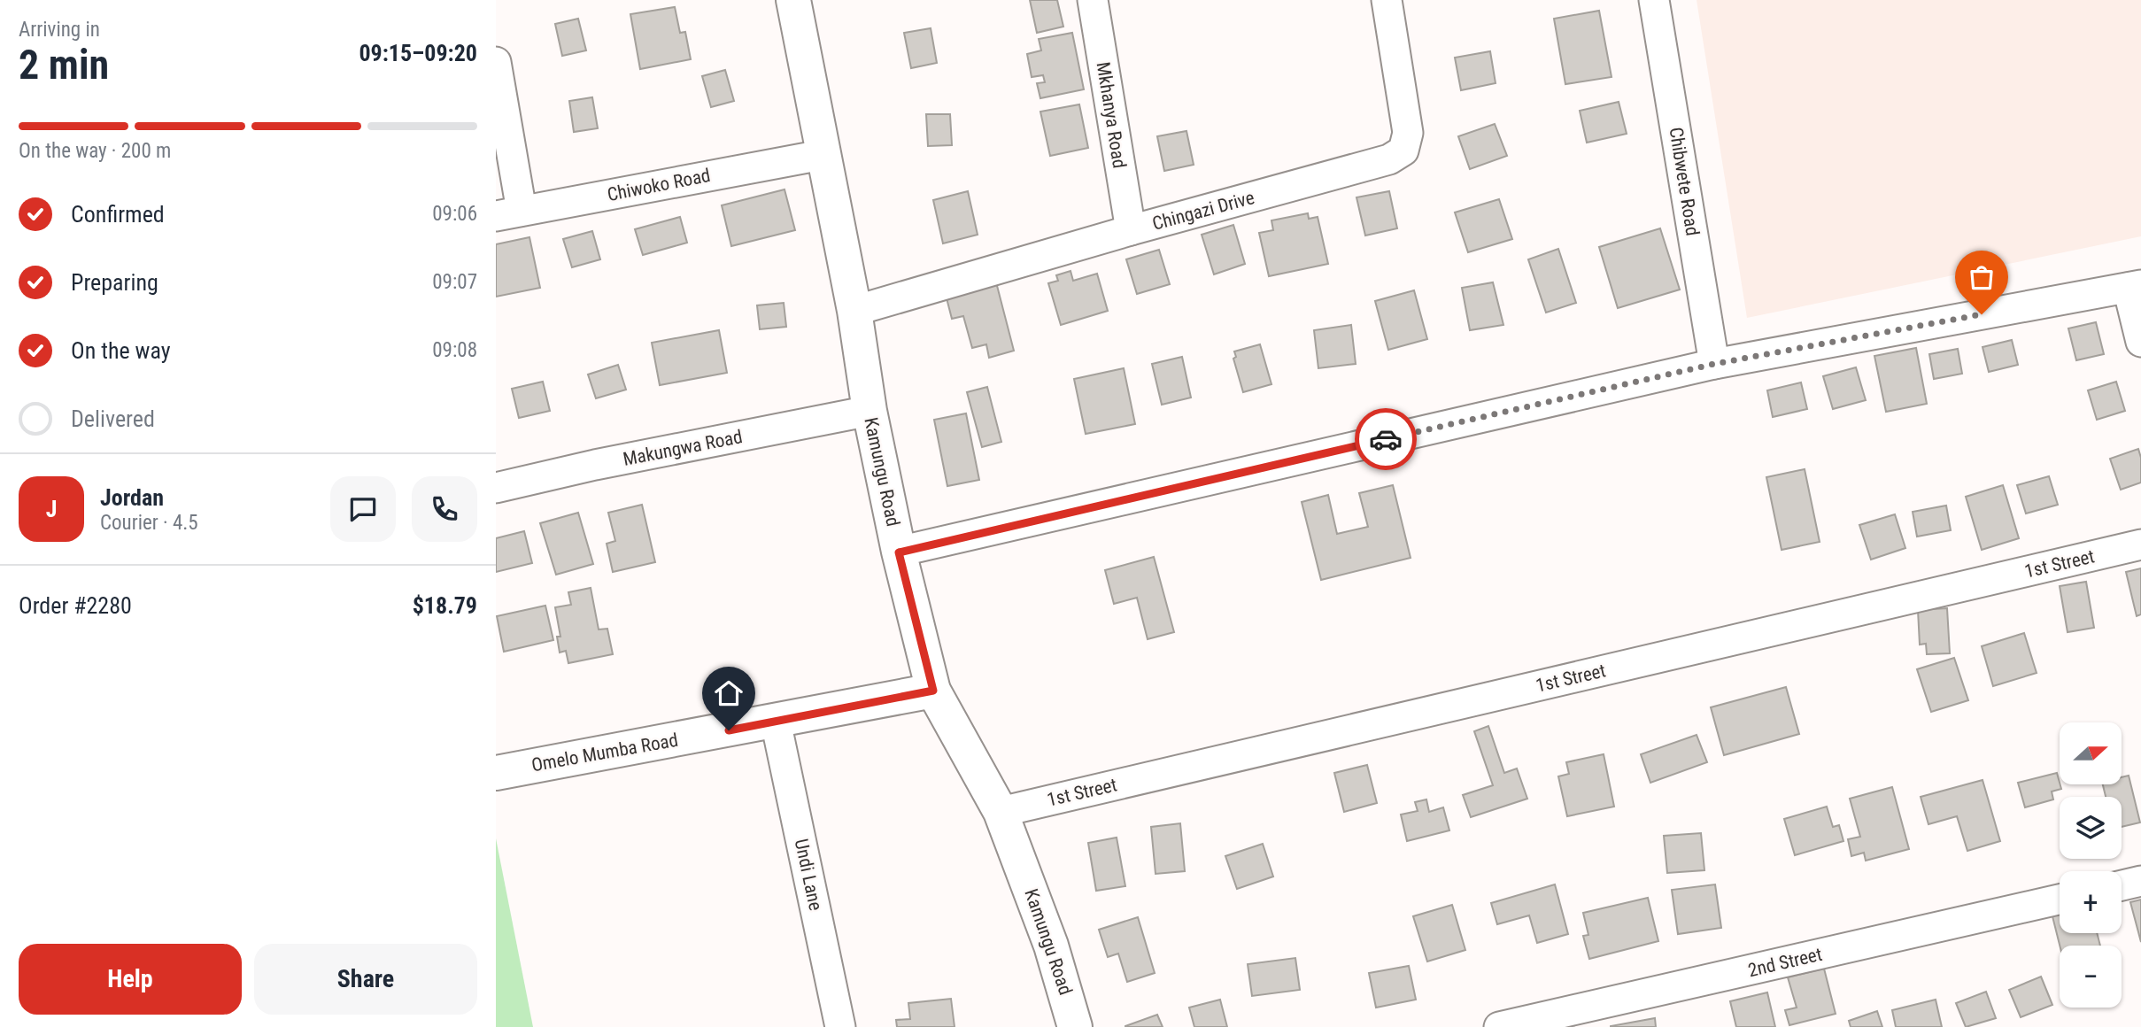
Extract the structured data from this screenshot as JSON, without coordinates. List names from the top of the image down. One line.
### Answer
{"streets":{"street":["Mkhanya Road","Chibwete Road","Chiwoko Road","Chingazi Drive","Makungwa Road","Kamungu Road","1st Street","Omelo Mumba Road","Undi Lane","2nd Street"]},"crossings":[["Mkhanya Road","Chingazi Drive"],["Chiwoko Road","Kamungu Road"],["Chingazi Drive","Kamungu Road"],["Makungwa Road","Kamungu Road"],["Kamungu Road","1st Street"],["Kamungu Road","Omelo Mumba Road"],["Omelo Mumba Road","Undi Lane"]],"north":"right","page":{"heading":["2 min","Arriving in","09:15–09:20"],"panel":["Jordan","Courier · 4.5","Order #2280","$18.79"],"bar":"On the way · 200 m","list":[["Confirmed","09:06"],["Preparing","09:07"],["On the way","09:08"],"Delivered"],"round":"J","map_buttons":["+","−"],"buttons":["Help","Share"]}}
